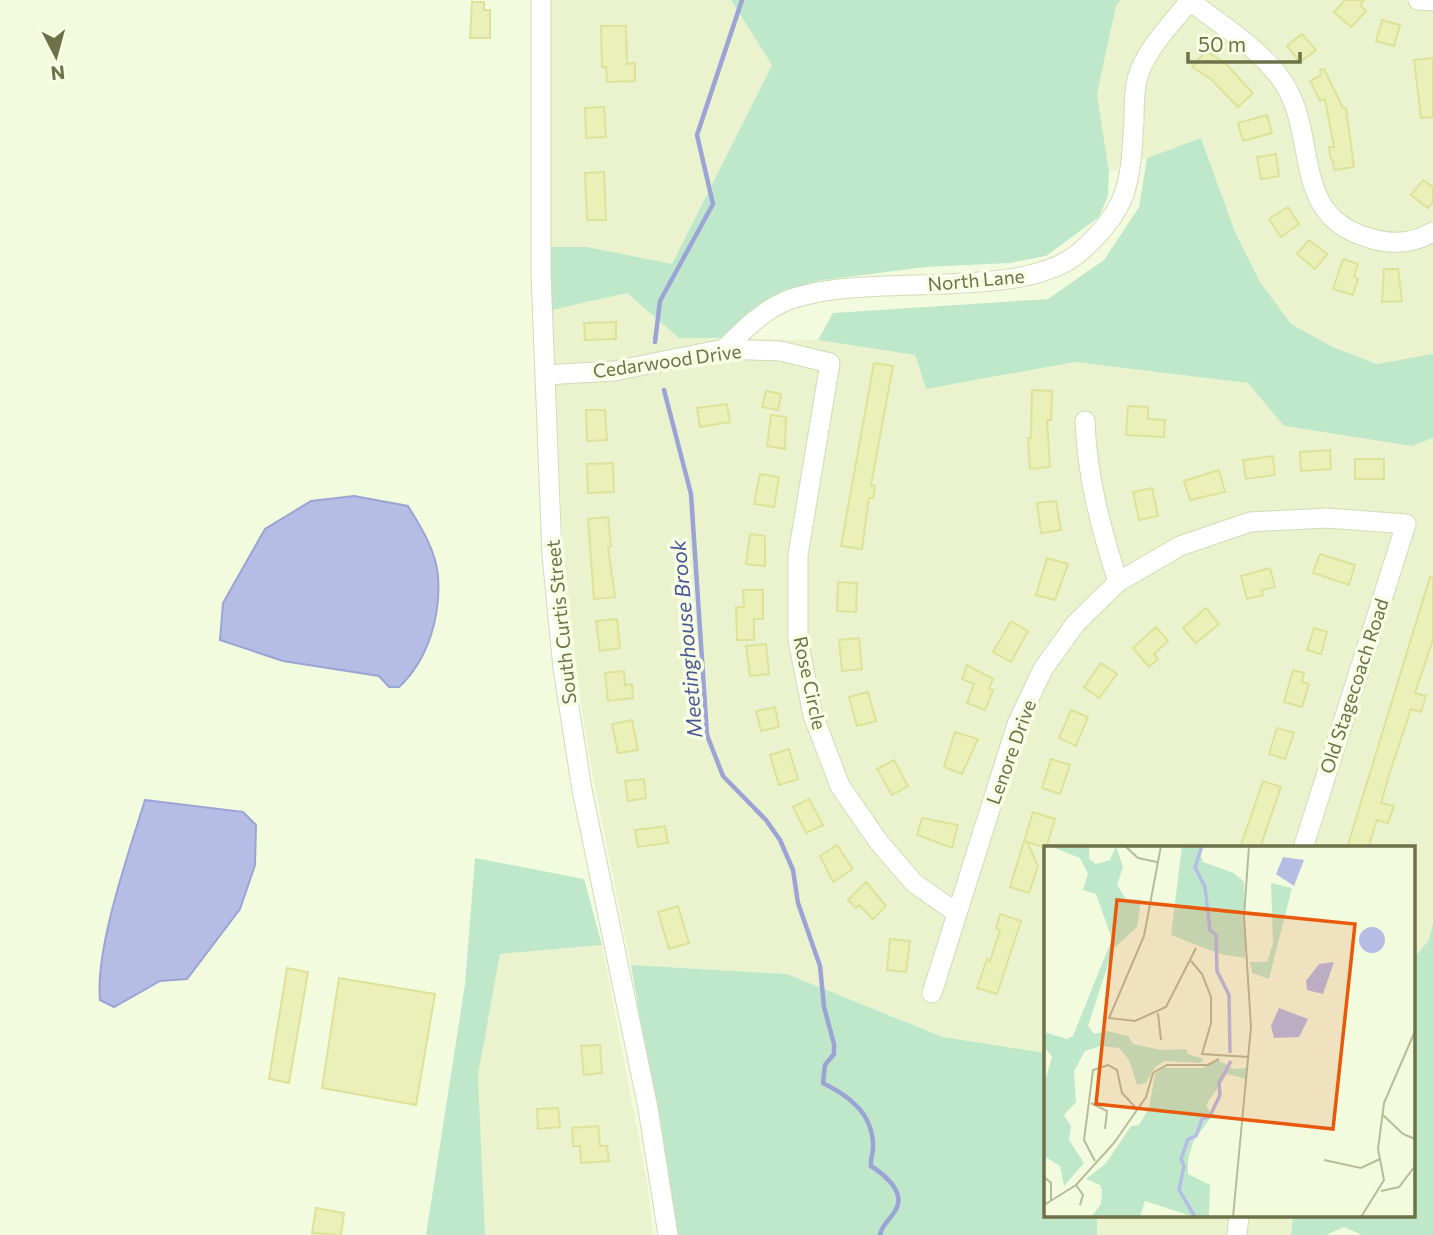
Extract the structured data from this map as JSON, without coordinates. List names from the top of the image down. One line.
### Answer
{"streets":{"street":["North Lane","Cedarwood Drive","South Curtis Street","Rose Circle","Old Stagecoach Road","Lenore Drive"]},"crossings":[["North Lane","Cedarwood Drive"],["Cedarwood Drive","South Curtis Street"],["Cedarwood Drive","Rose Circle"],["Rose Circle","Lenore Drive"],["Old Stagecoach Road","Lenore Drive"]],"water":["Meetinghouse Brook"],"scale_bar":"50 m","north":"bottom"}
